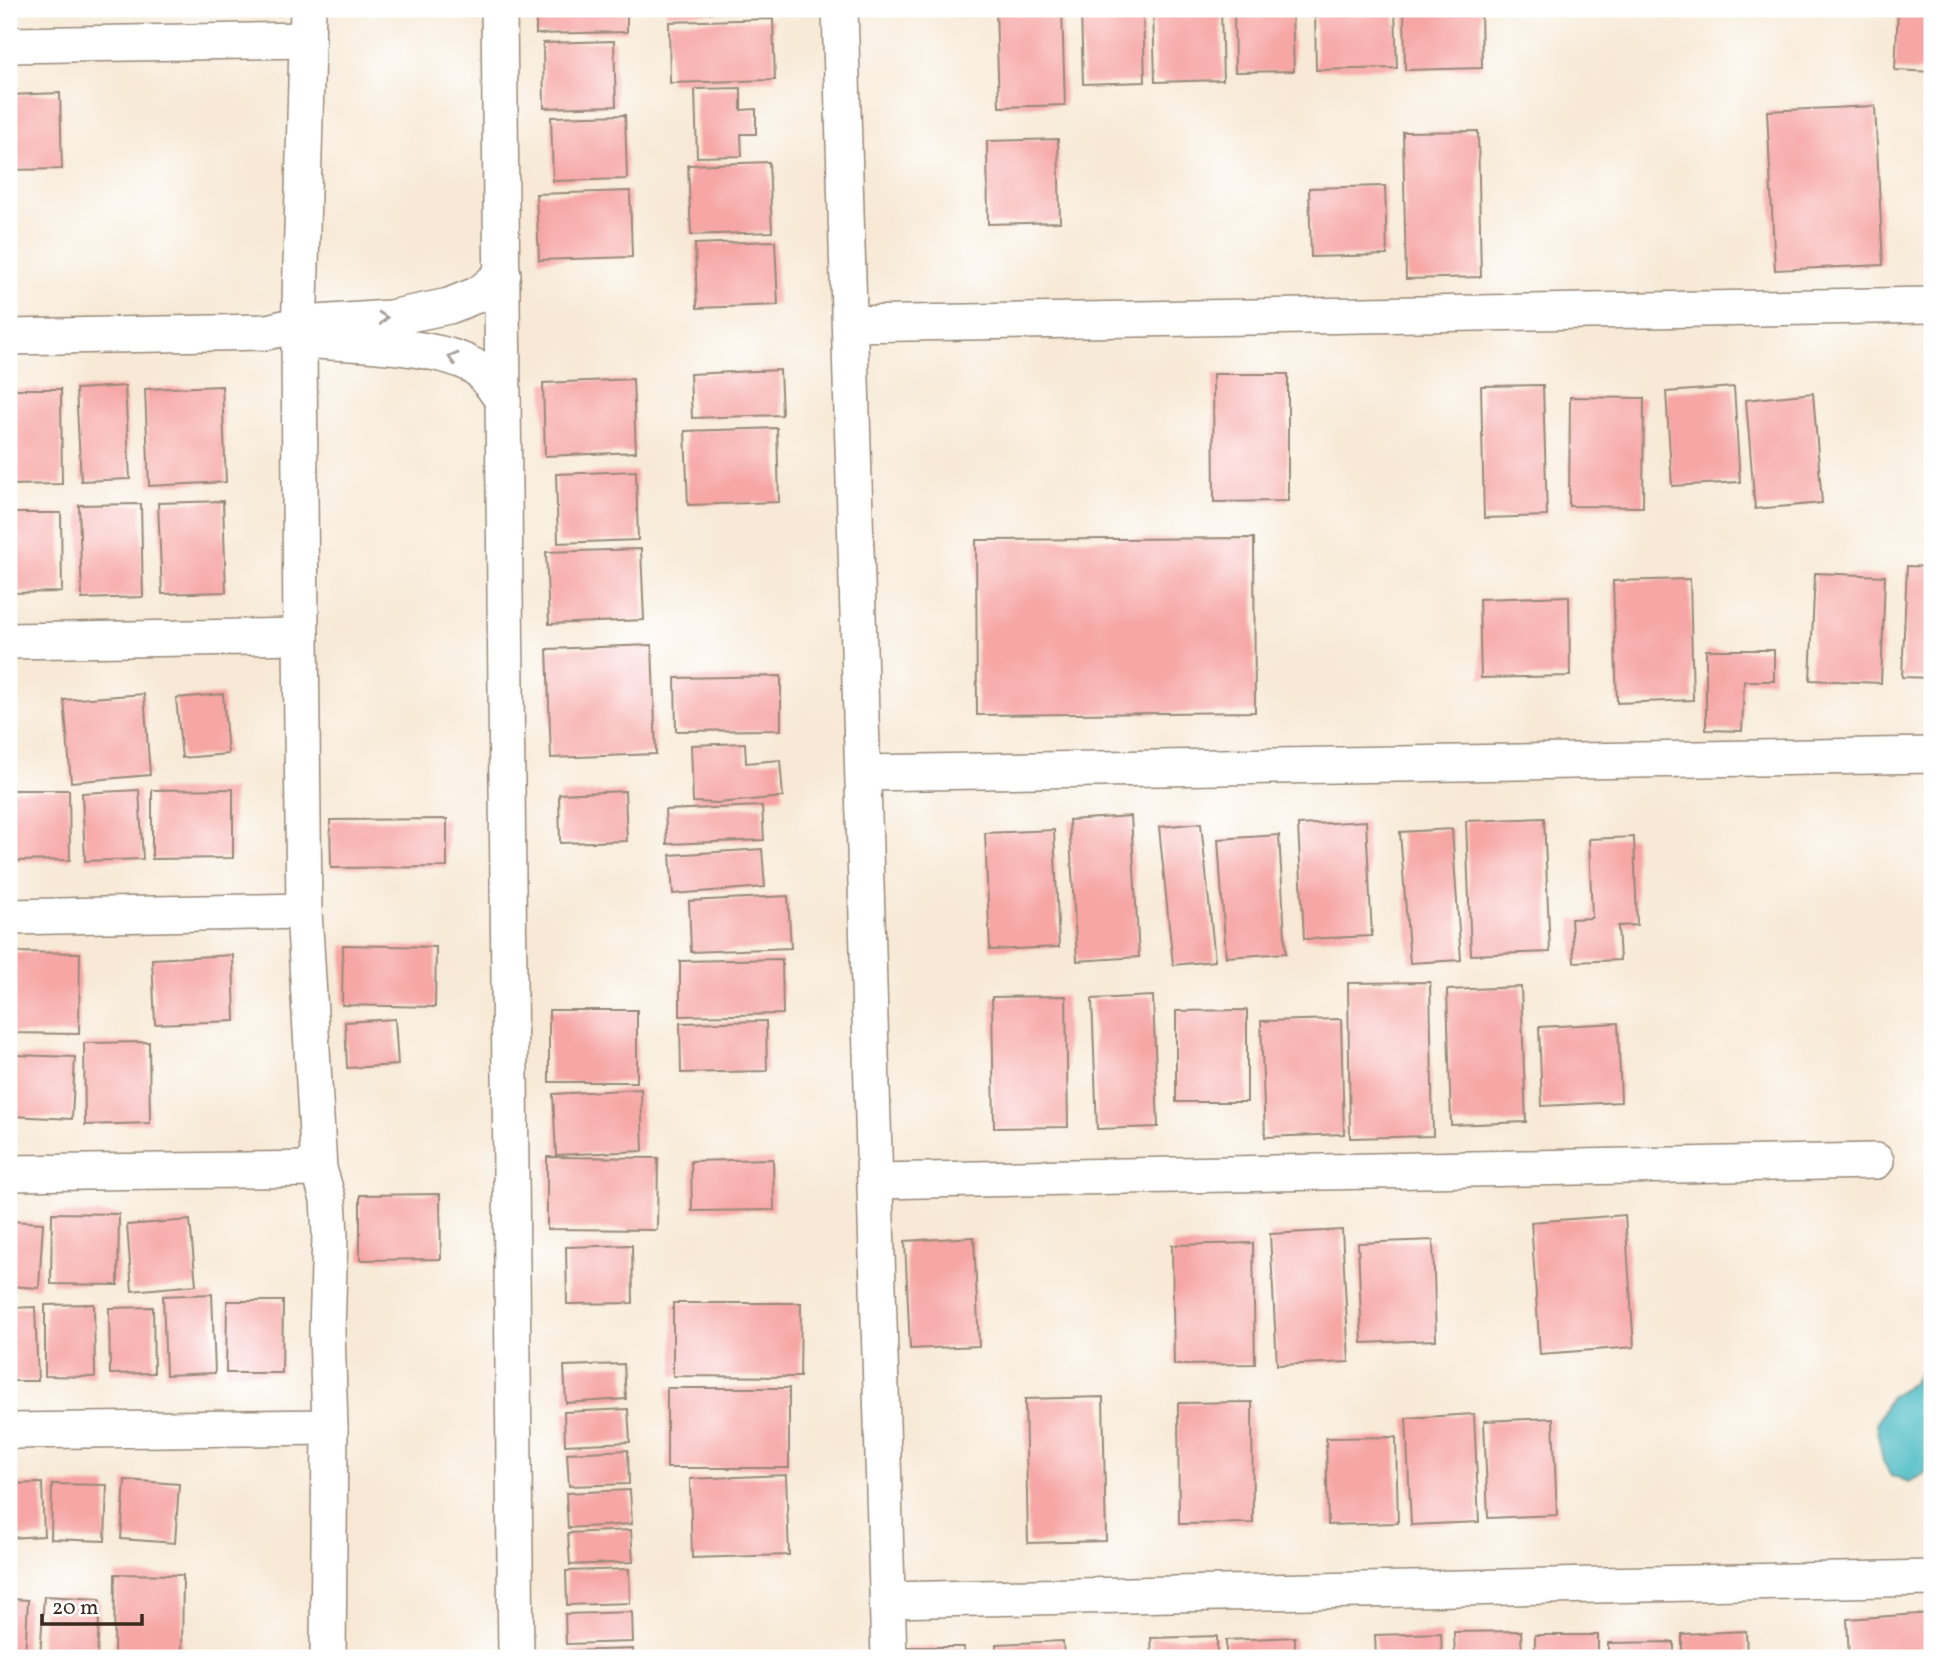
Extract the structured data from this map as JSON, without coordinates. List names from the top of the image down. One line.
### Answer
{"scale_bar":"20 m"}
